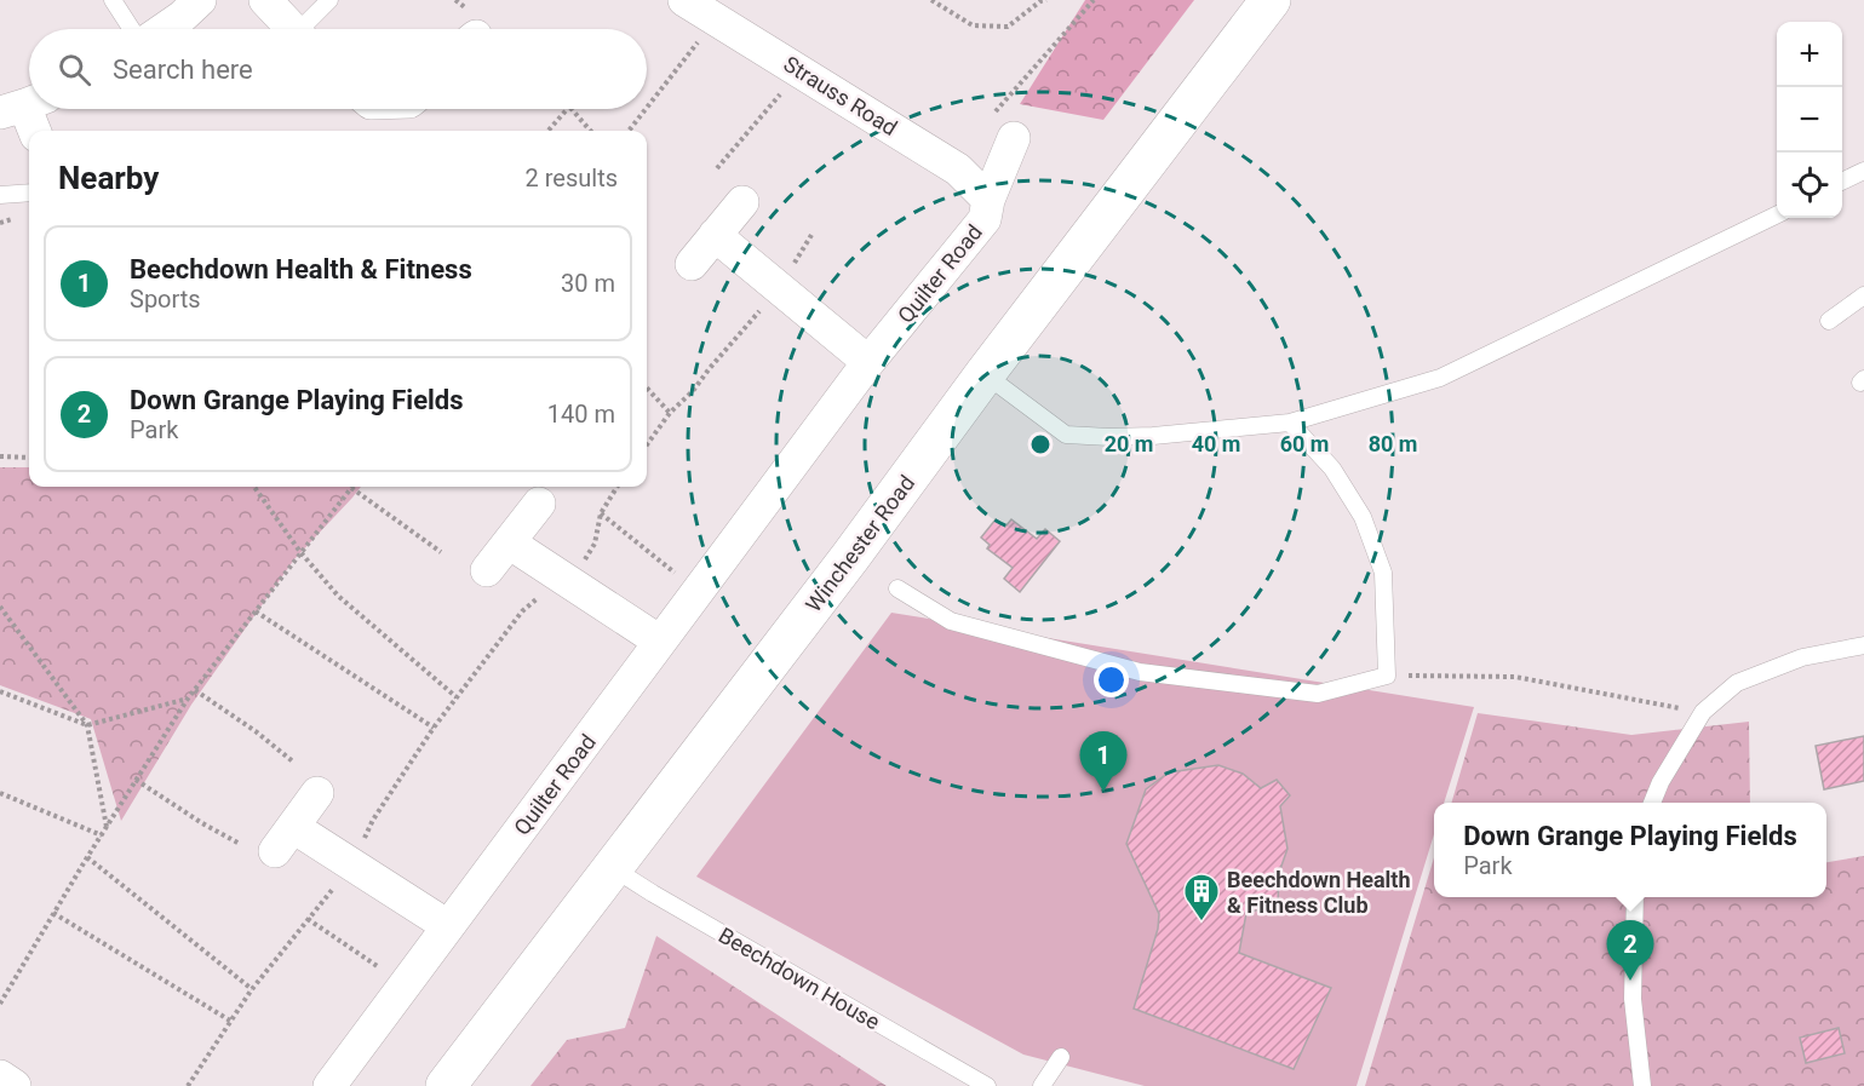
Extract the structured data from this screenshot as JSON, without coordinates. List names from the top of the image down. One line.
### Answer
{"streets":{"main road":["Winchester Road"],"street":["Strauss Road","Quilter Road"],"lane":["Beechdown House"]},"crossings":[["Strauss Road","Quilter Road"],["Winchester Road","Beechdown House"]],"places":{"building":["Beechdown Health & Fitness Club"]},"page":{"map_buttons":["+","−"],"search":"Search here","heading":["Nearby","2 results"],"list":[{"mark":"1","name":"Beechdown Health & Fitness","note":"Sports","value":"30 m"},{"mark":"2","name":"Down Grange Playing Fields","note":"Park","value":"140 m"}],"pins":["1","2"],"popup":["Down Grange Playing Fields","Park"]},"rings":["20 m","40 m","60 m","80 m"]}
